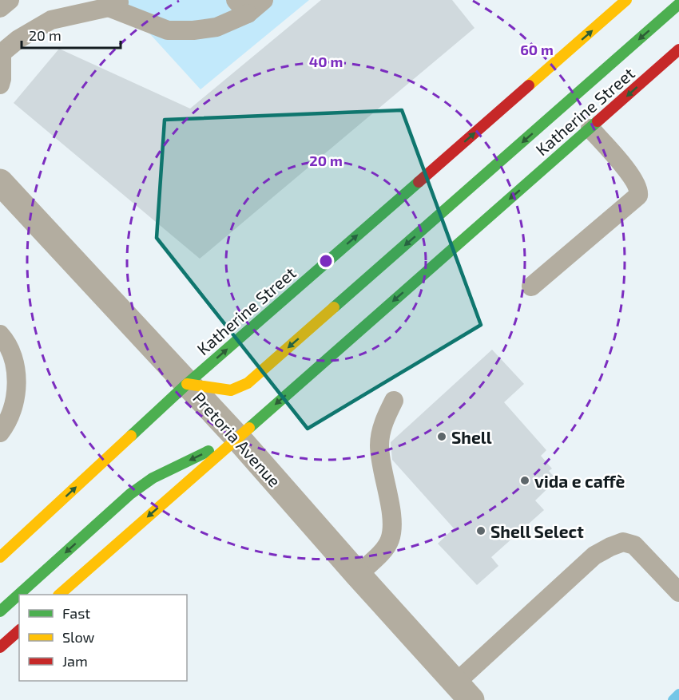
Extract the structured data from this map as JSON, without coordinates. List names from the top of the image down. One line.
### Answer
{"streets":{"main road":["Katherine Street"],"street":["Pretoria Avenue"]},"crossings":[["Katherine Street","Pretoria Avenue"]],"places":["Shell","vida e caffè","Shell Select"],"legend":["Fast","Slow","Jam"],"scale_bar":"20 m","rings":["60 m","40 m","20 m"]}
